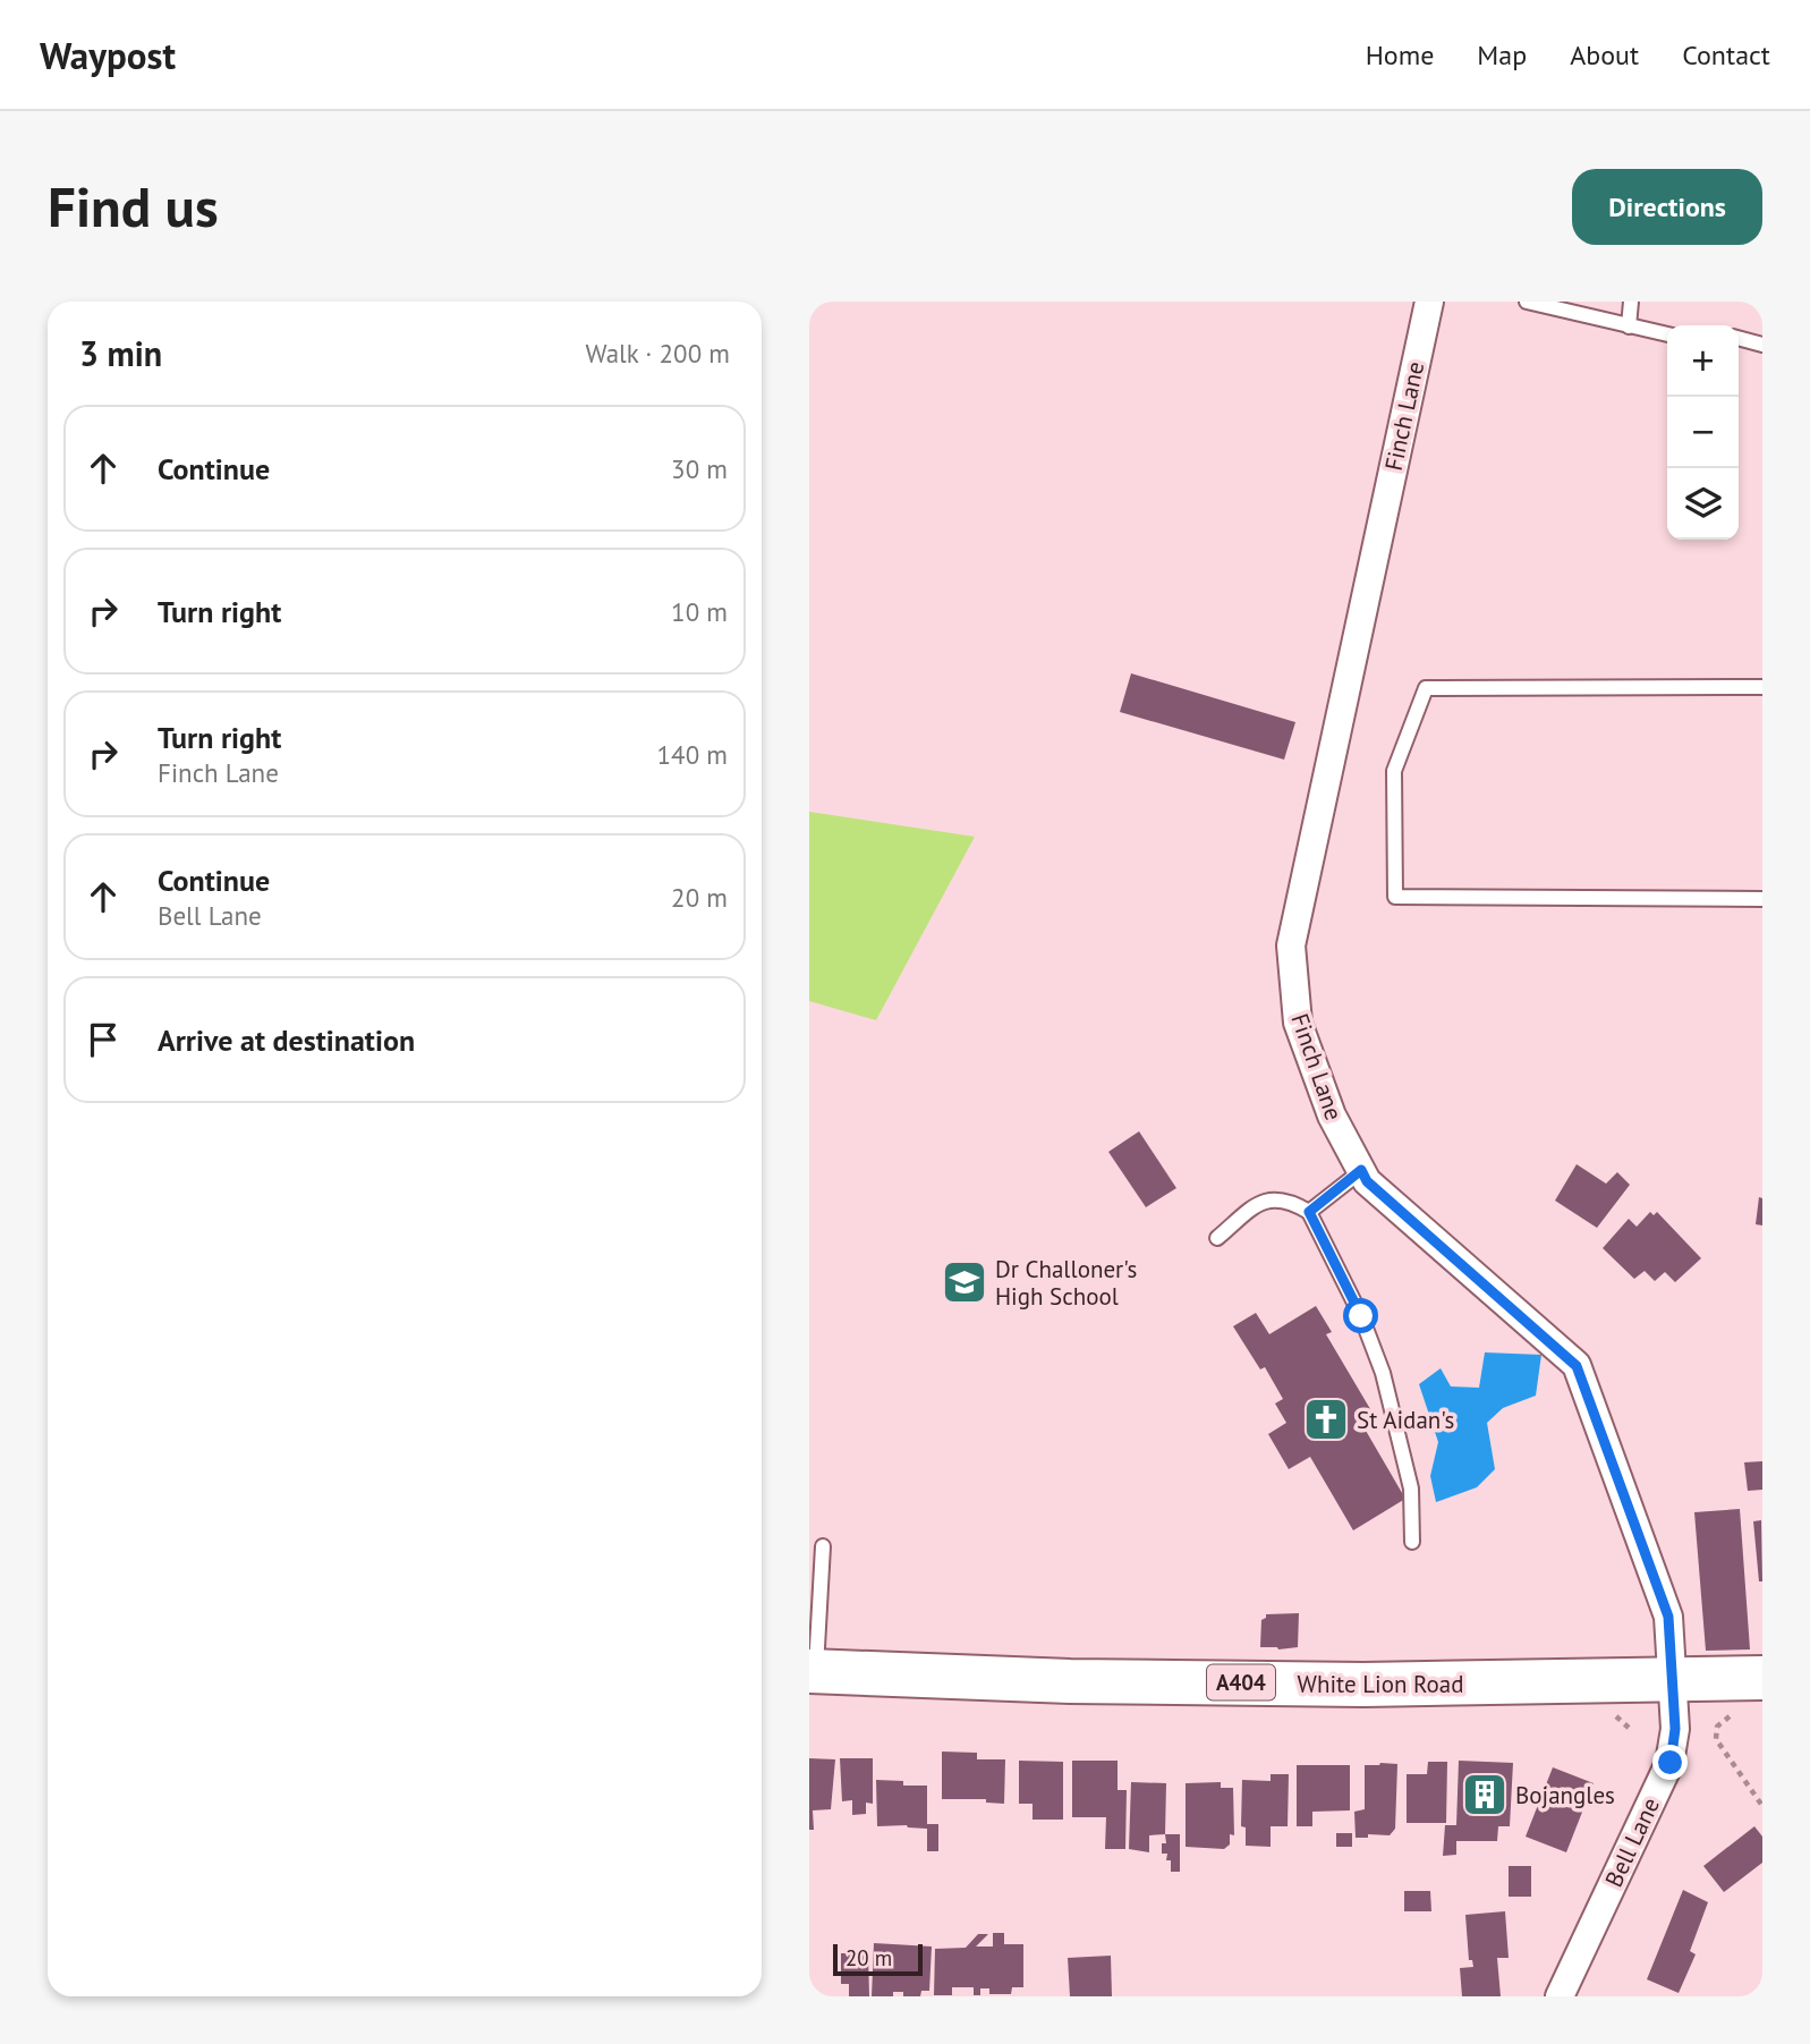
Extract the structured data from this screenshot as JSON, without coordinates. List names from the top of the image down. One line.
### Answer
{"streets":{"main road":["A404","White Lion Road"],"street":["Finch Lane","Bell Lane"]},"crossings":[["Finch Lane","White Lion Road"],["Finch Lane","Bell Lane"],["White Lion Road","Bell Lane"]],"places":{"school or university":["Dr Challoner's High School"],"church":["St Aidan's"],"building":["Bojangles"]},"scale_bar":"20 m","page":{"header":"Waypost","nav":["Home","Map","About","Contact"],"buttons":"Directions","title":"Find us","heading":["3 min","Walk · 200 m"],"map_buttons":["+","−"],"list":[["Continue","30 m"],["Turn right","10 m"],["Turn right","Finch Lane","140 m"],["Continue","Bell Lane","20 m"],"Arrive at destination"],"scale":"20 m"}}
